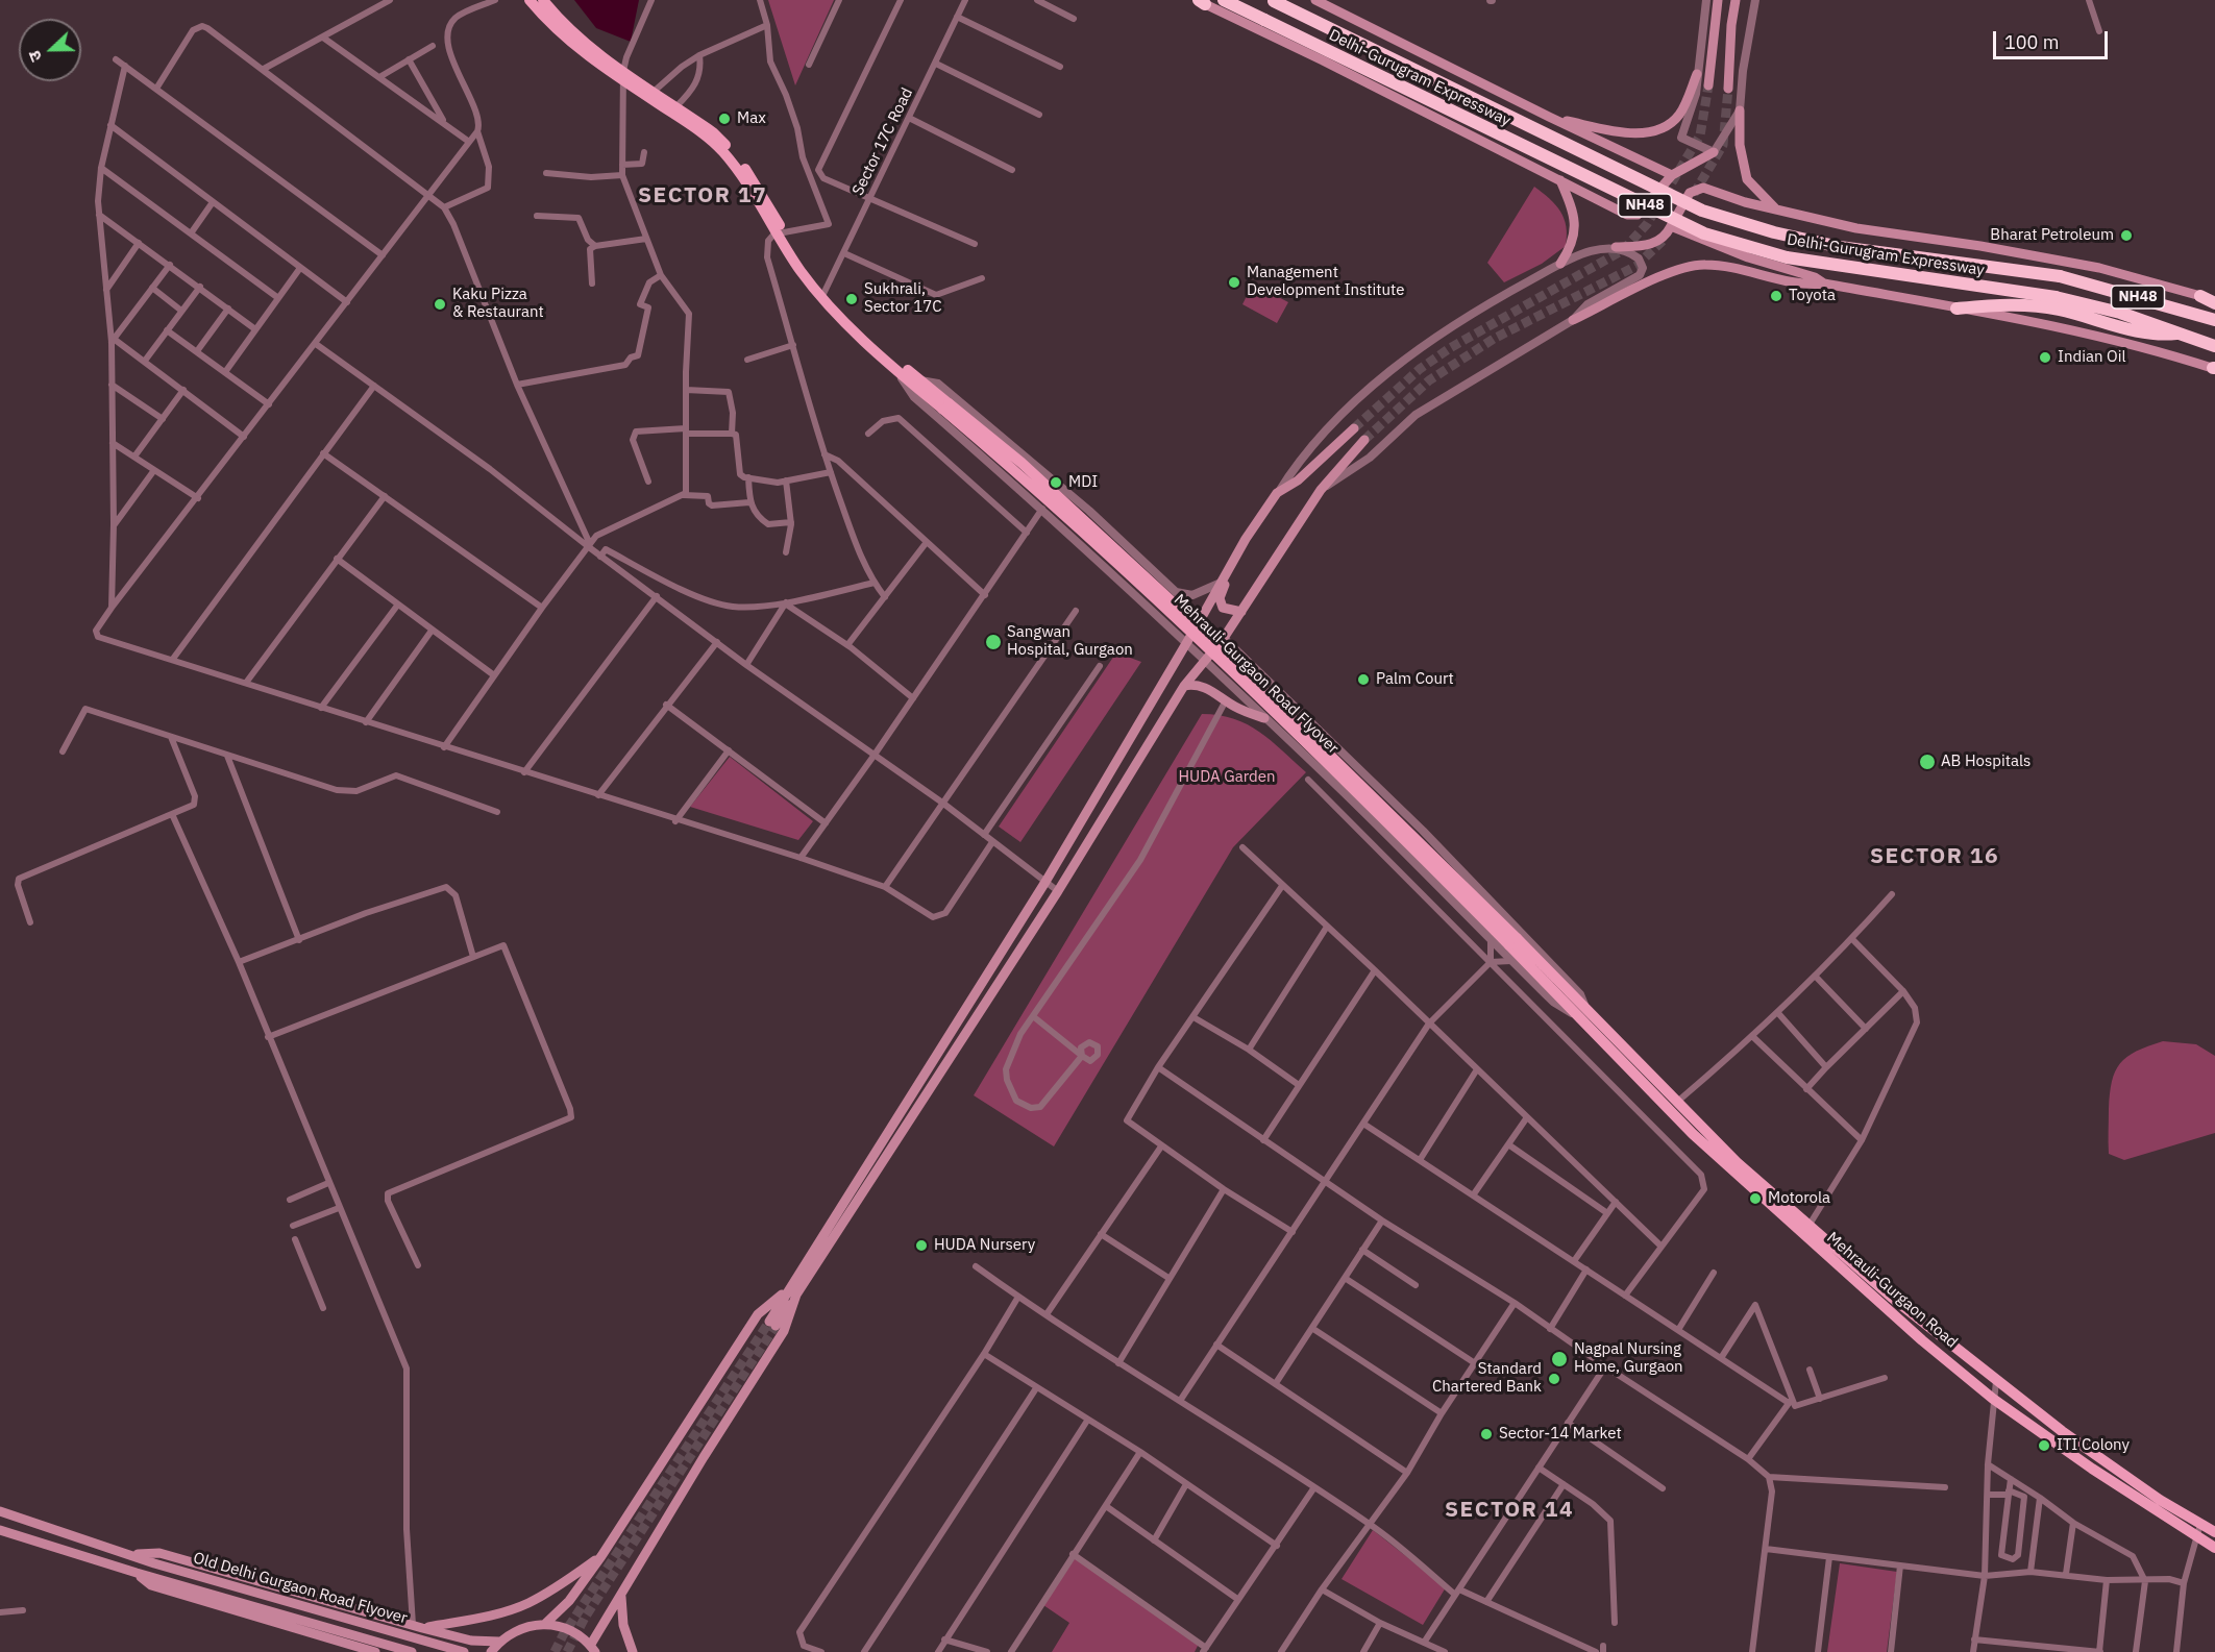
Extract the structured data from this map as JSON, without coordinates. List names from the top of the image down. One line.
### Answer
{"streets":{"highway":["Delhi-Gurugram Expressway","NH48"],"main road":["Mehrauli-Gurgaon Road Flyover","Mehrauli-Gurgaon Road","Old Delhi Gurgaon Road Flyover"],"street":["Sector 17C Road"]},"crossings":[["Mehrauli-Gurgaon Road Flyover","Mehrauli-Gurgaon Road"]],"districts":["SECTOR 17","SECTOR 16","SECTOR 14"],"parks":["HUDA Garden"],"places":["Max","Bharat Petroleum","Management Development Institute","Toyota","Sukhrali, Sector 17C","Kaku Pizza & Restaurant","Indian Oil","MDI","Sangwan Hospital, Gurgaon","Palm Court","AB Hospitals","Motorola","HUDA Nursery","Nagpal Nursing Home, Gurgaon","Standard Chartered Bank","Sector-14 Market","ITI Colony"],"scale_bar":"100 m","north":"left"}
